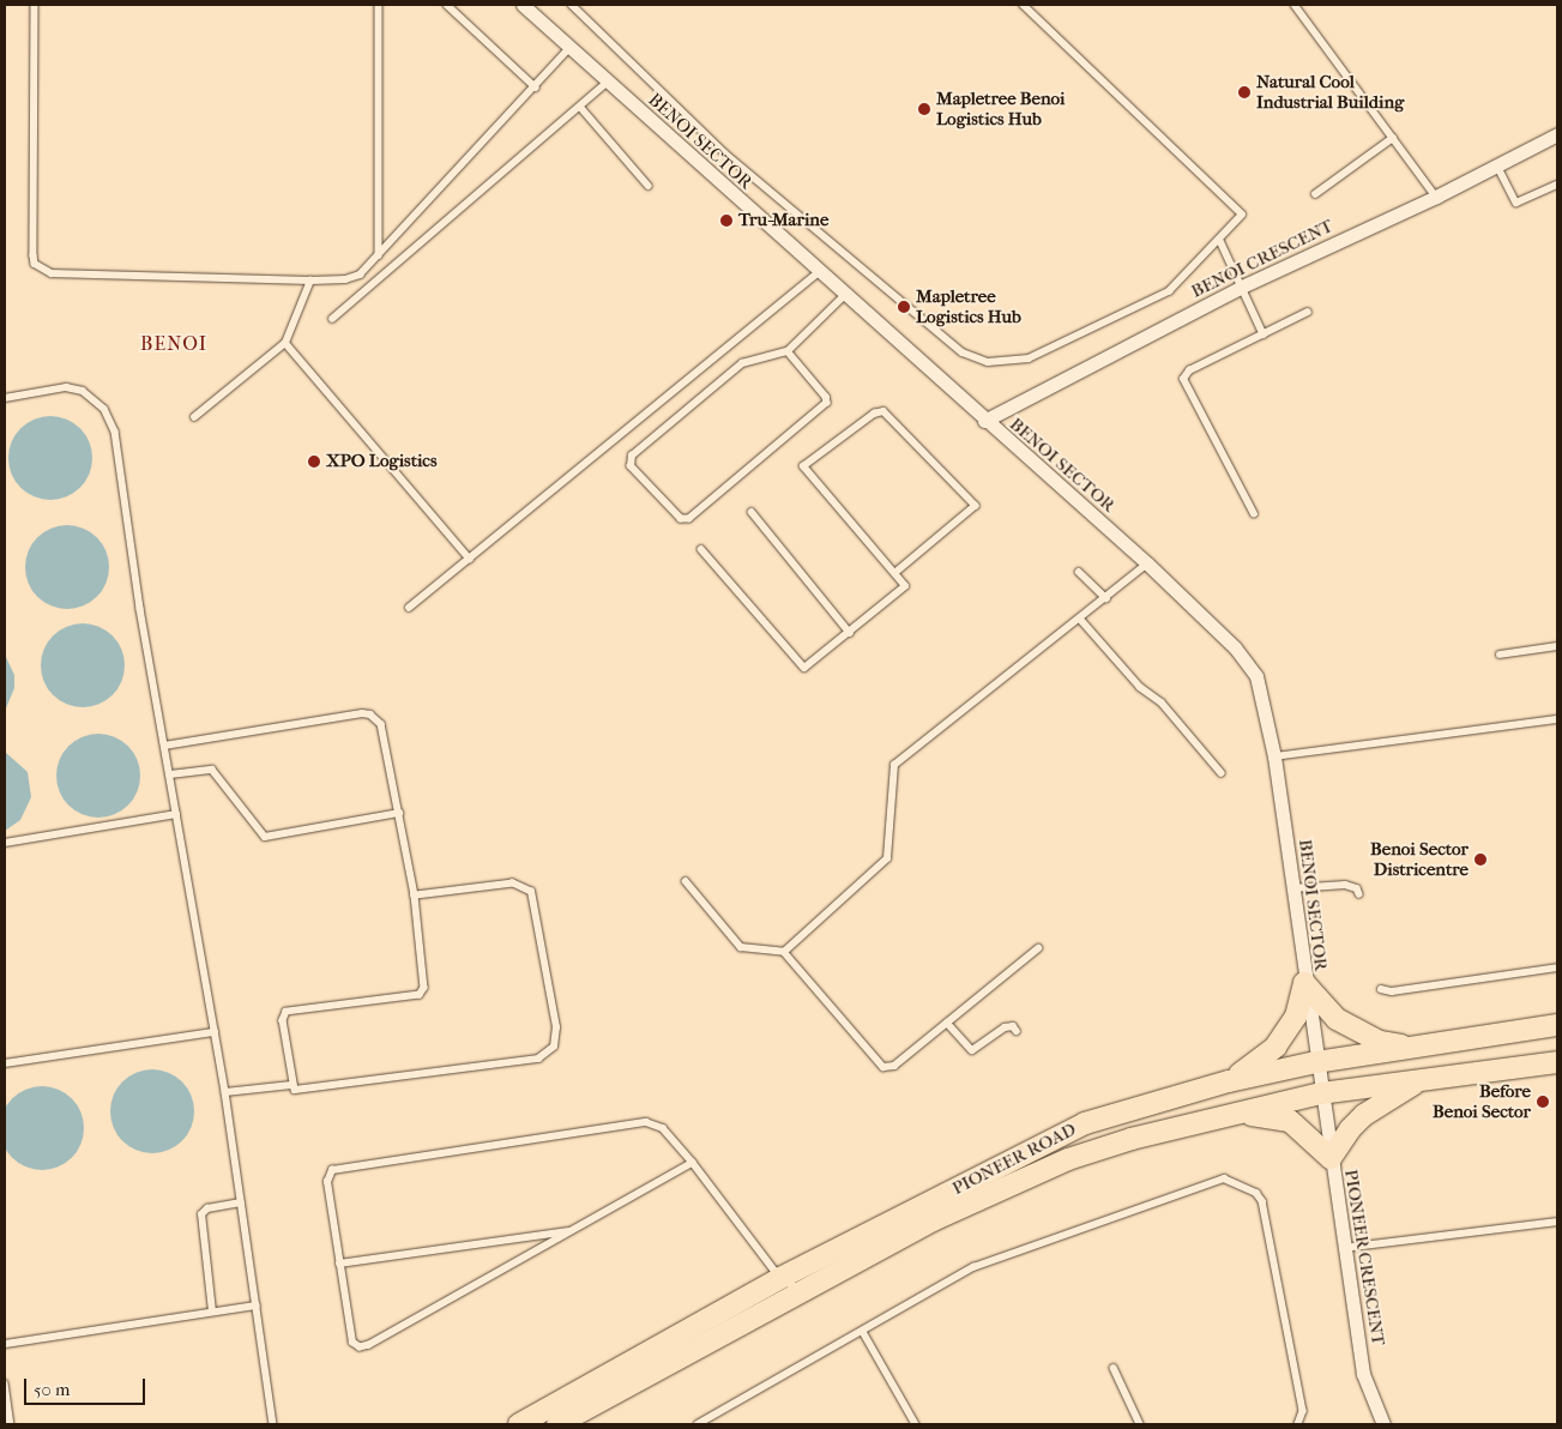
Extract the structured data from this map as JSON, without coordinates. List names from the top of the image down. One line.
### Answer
{"streets":{"main road":["PIONEER ROAD"],"street":["BENOI SECTOR","BENOI CRESCENT","PIONEER CRESCENT"]},"crossings":[["BENOI SECTOR","BENOI CRESCENT"],["BENOI SECTOR","PIONEER ROAD"],["BENOI SECTOR","PIONEER CRESCENT"],["PIONEER ROAD","PIONEER CRESCENT"]],"districts":["BENOI"],"places":["Natural Cool Industrial Building","Mapletree Benoi Logistics Hub","Tru-Marine","Mapletree Logistics Hub","XPO Logistics","Benoi Sector Districentre","Before Benoi Sector"],"scale_bar":"50 m"}
